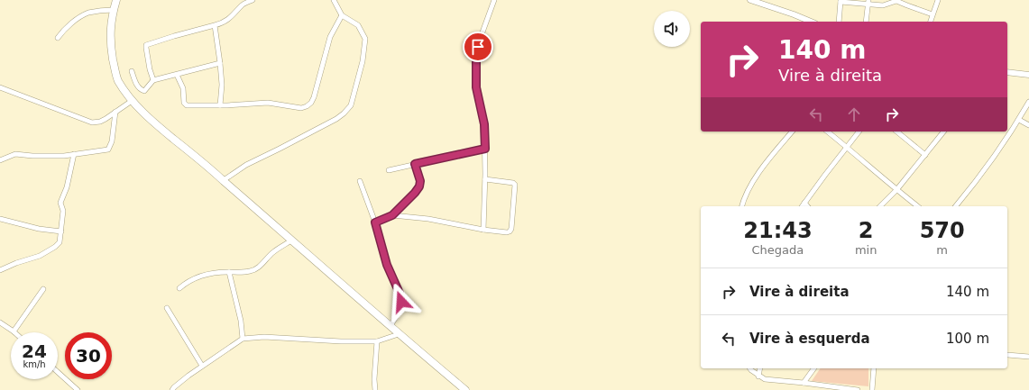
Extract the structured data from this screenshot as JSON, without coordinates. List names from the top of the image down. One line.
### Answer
{"page":{"turn":["140 m","Vire à direita"],"eta":["21:43","Chegada","2","min","570","m"],"list":[{"name":"Vire à direita","value":"140 m"},{"name":"Vire à esquerda","value":"100 m"}],"speed":"24 km/h","limit":"30"}}
